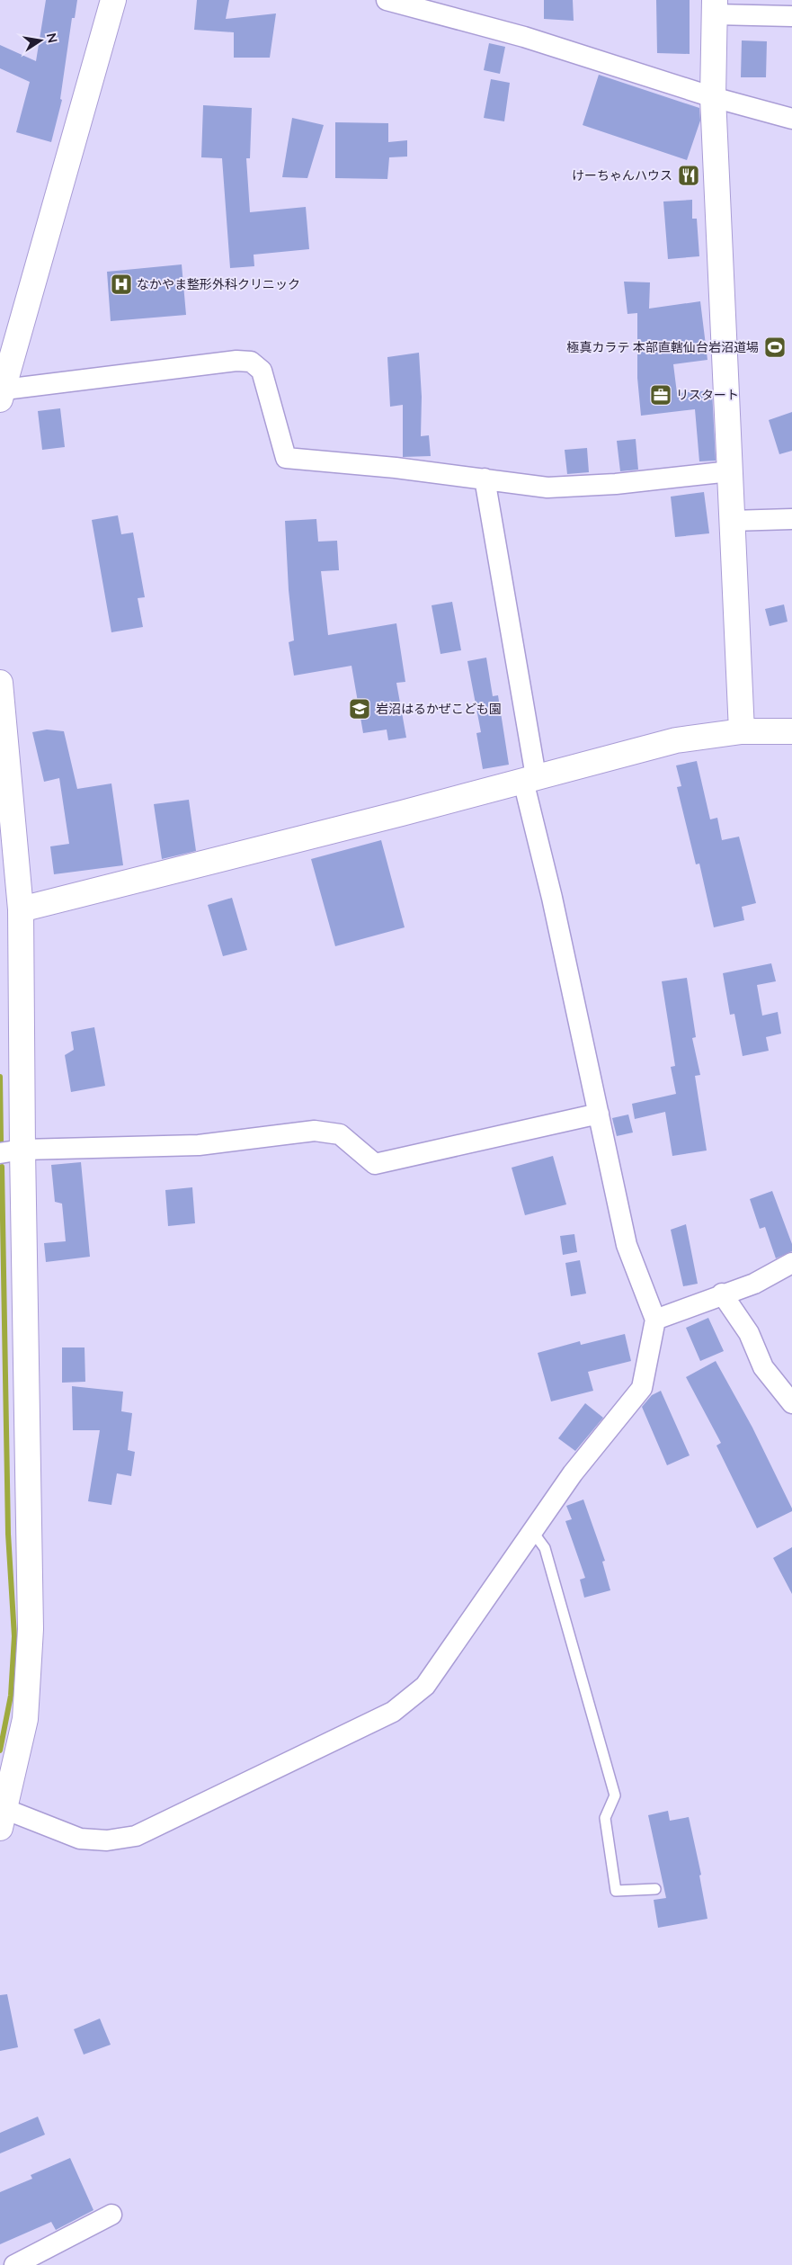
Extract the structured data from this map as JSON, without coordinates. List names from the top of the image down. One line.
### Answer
{"places":{"restaurant":["けーちゃんハウス"],"hospital":["なかやま整形外科クリニック"],"sports":["極真カラテ 本部直轄仙台岩沼道場"],"office":["リスタート"],"school or university":["岩沼はるかぜこども園"]},"north":"right"}
